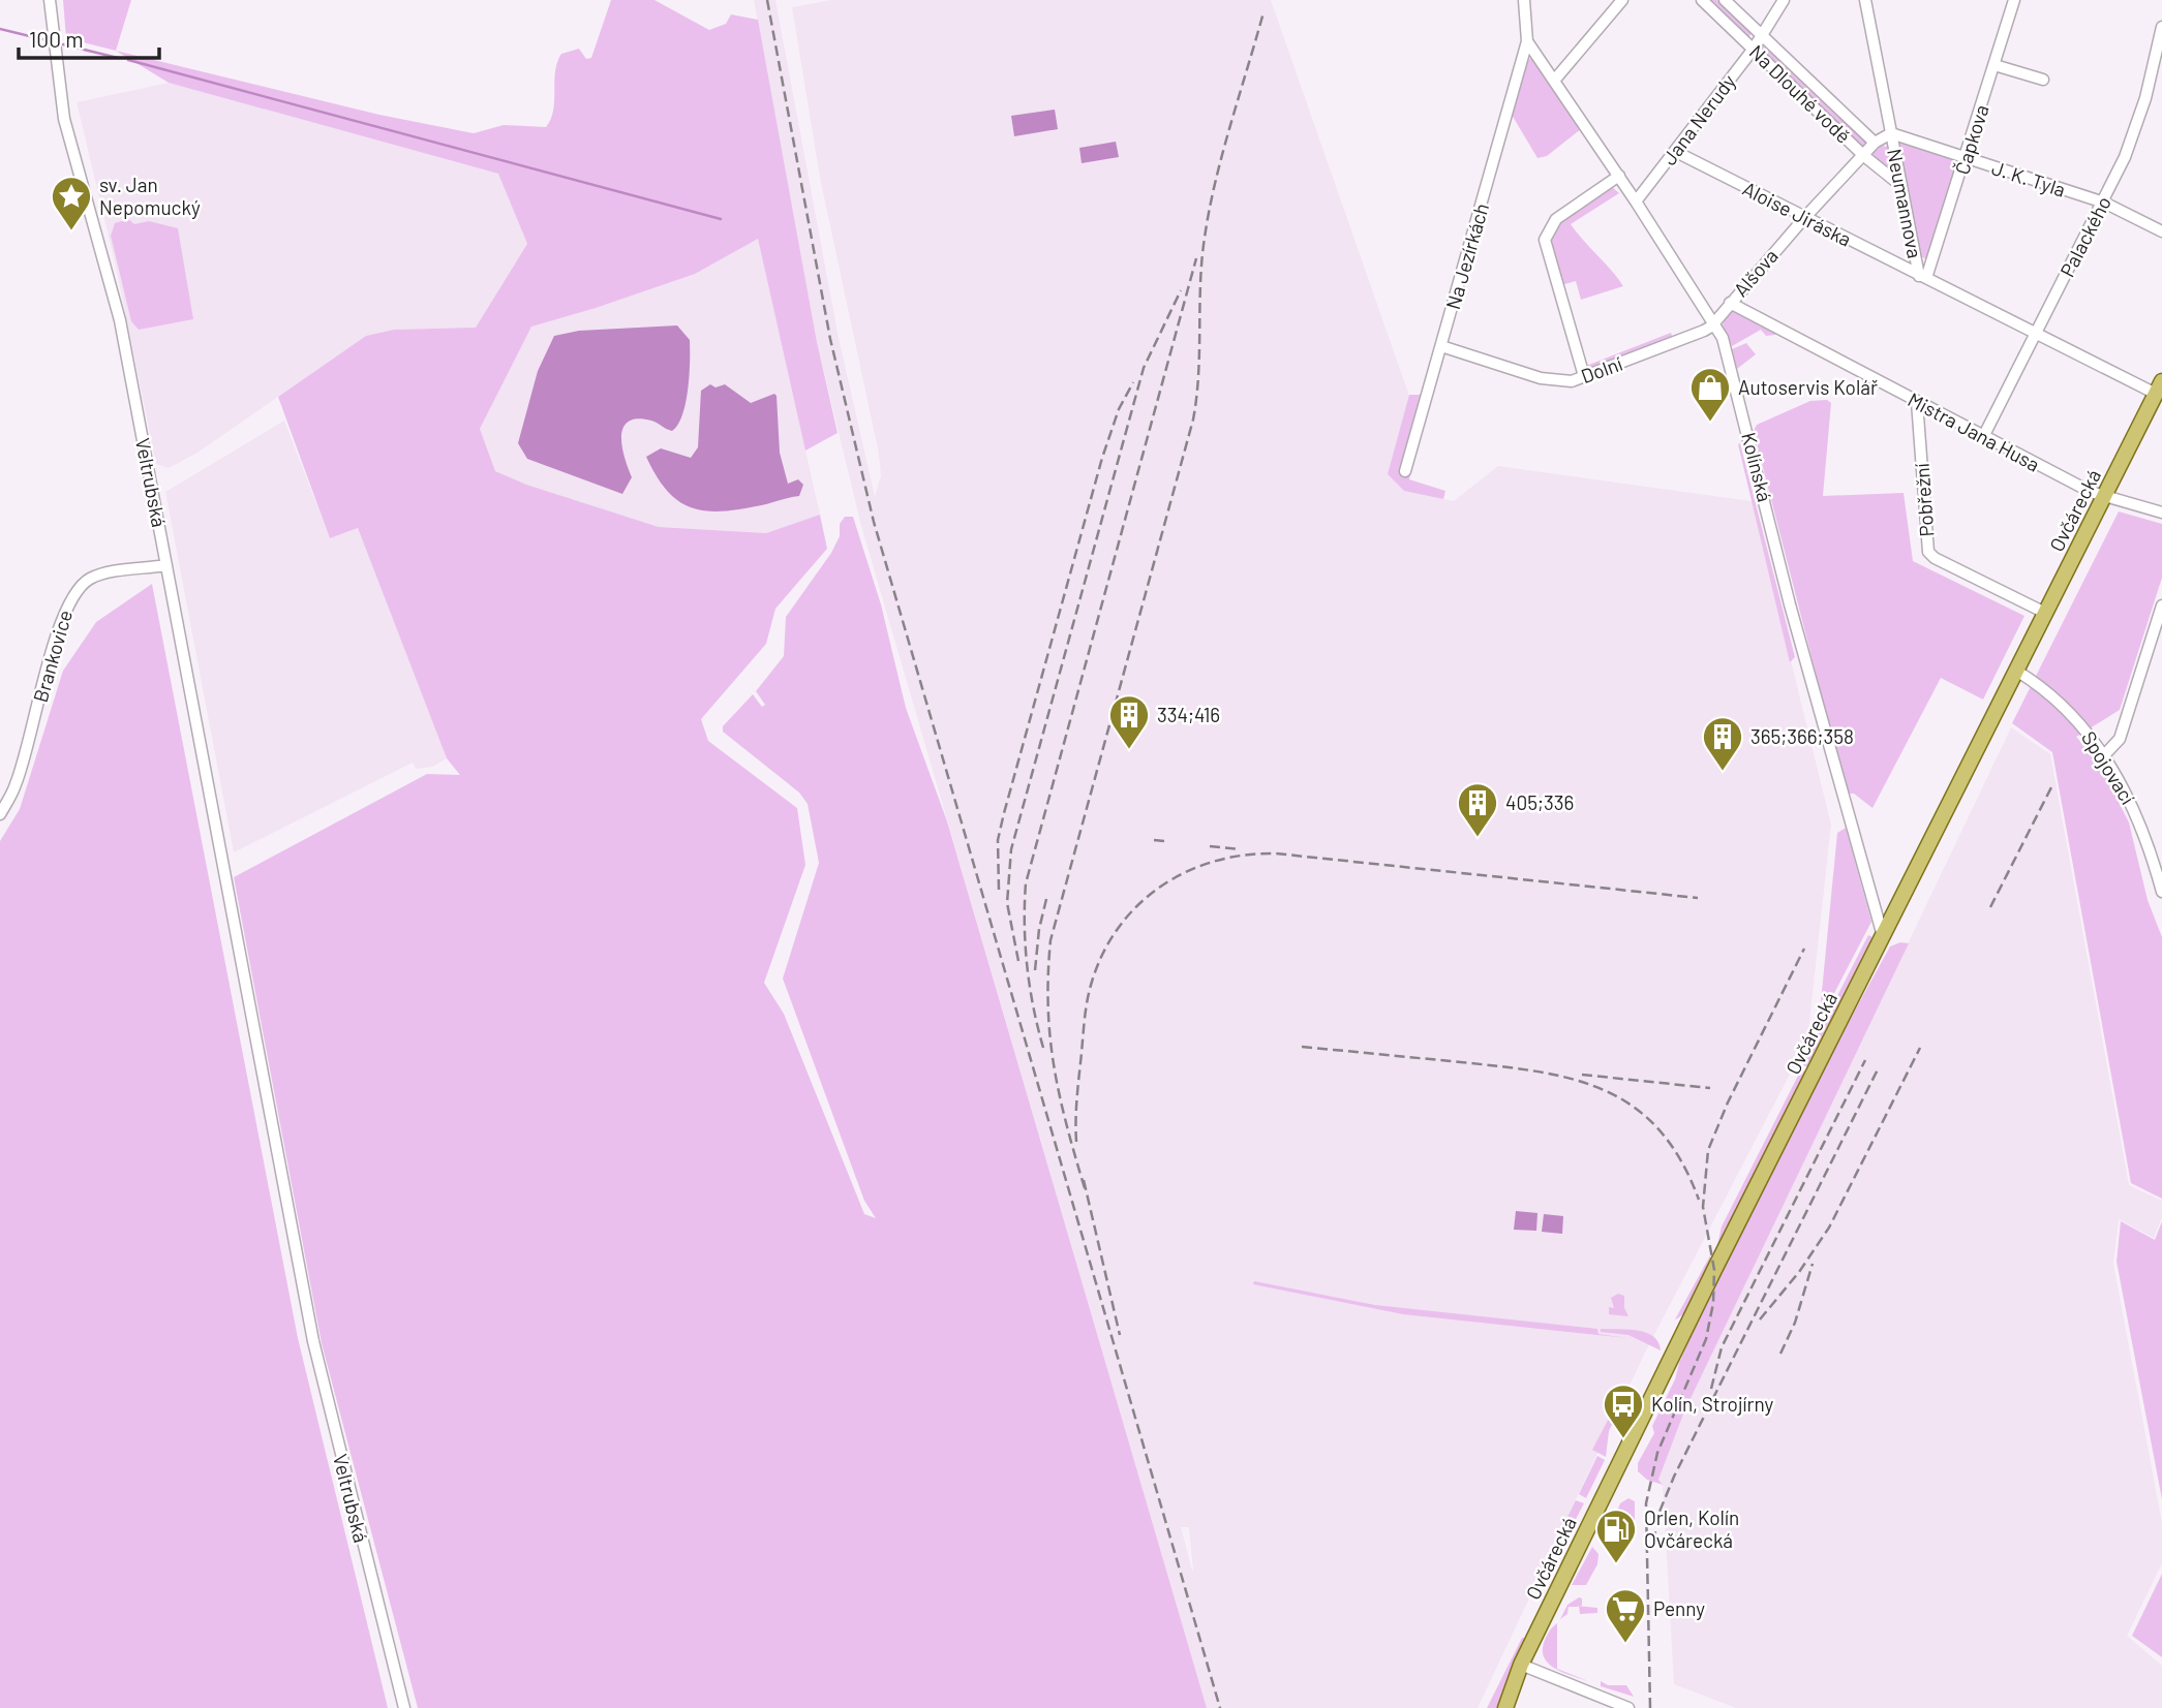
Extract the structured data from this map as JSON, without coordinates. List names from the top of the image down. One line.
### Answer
{"streets":{"main road":["Ovčárecká"],"street":["Na Dlouhé vodě","Jana Nerudy","Čapkova","J. K. Tyla","Neumannova","Aloise Jiráska","Palackého","Na Jezírkách","Alšova","Dolní","Mistra Jana Husa","Kolínská","Veltrubská","Pobřežní","Brankovice","Spojovací"]},"crossings":[["Na Dlouhé vodě","Jana Nerudy"],["Na Dlouhé vodě","Neumannova"],["Na Dlouhé vodě","Alšova"],["Jana Nerudy","Aloise Jiráska"],["Jana Nerudy","Kolínská"],["Čapkova","J. K. Tyla"],["Čapkova","Neumannova"],["Čapkova","Aloise Jiráska"],["J. K. Tyla","Neumannova"],["J. K. Tyla","Palackého"],["J. K. Tyla","Alšova"],["Neumannova","Aloise Jiráska"],["Neumannova","Palackého"],["Neumannova","Alšova"],["Neumannova","Ovčárecká"],["Aloise Jiráska","Alšova"],["Palackého","Mistra Jana Husa"],["Na Jezírkách","Dolní"],["Na Jezírkách","Kolínská"],["Alšova","Dolní"],["Alšova","Mistra Jana Husa"],["Alšova","Kolínská"],["Dolní","Kolínská"],["Mistra Jana Husa","Pobřežní"],["Mistra Jana Husa","Ovčárecká"],["Kolínská","Ovčárecká"],["Veltrubská","Brankovice"],["Pobřežní","Ovčárecká"],["Ovčárecká","Spojovací"]],"places":{"place":["sv. Jan Nepomucký"],"shop":["Autoservis Kolář"],"building":["334;416","365;366;358","405;336"],"bus stop":["Kolín, Strojírny"],"fuel station":["Orlen, Kolín Ovčárecká"],"supermarket":["Penny"]},"scale_bar":"100 m"}
